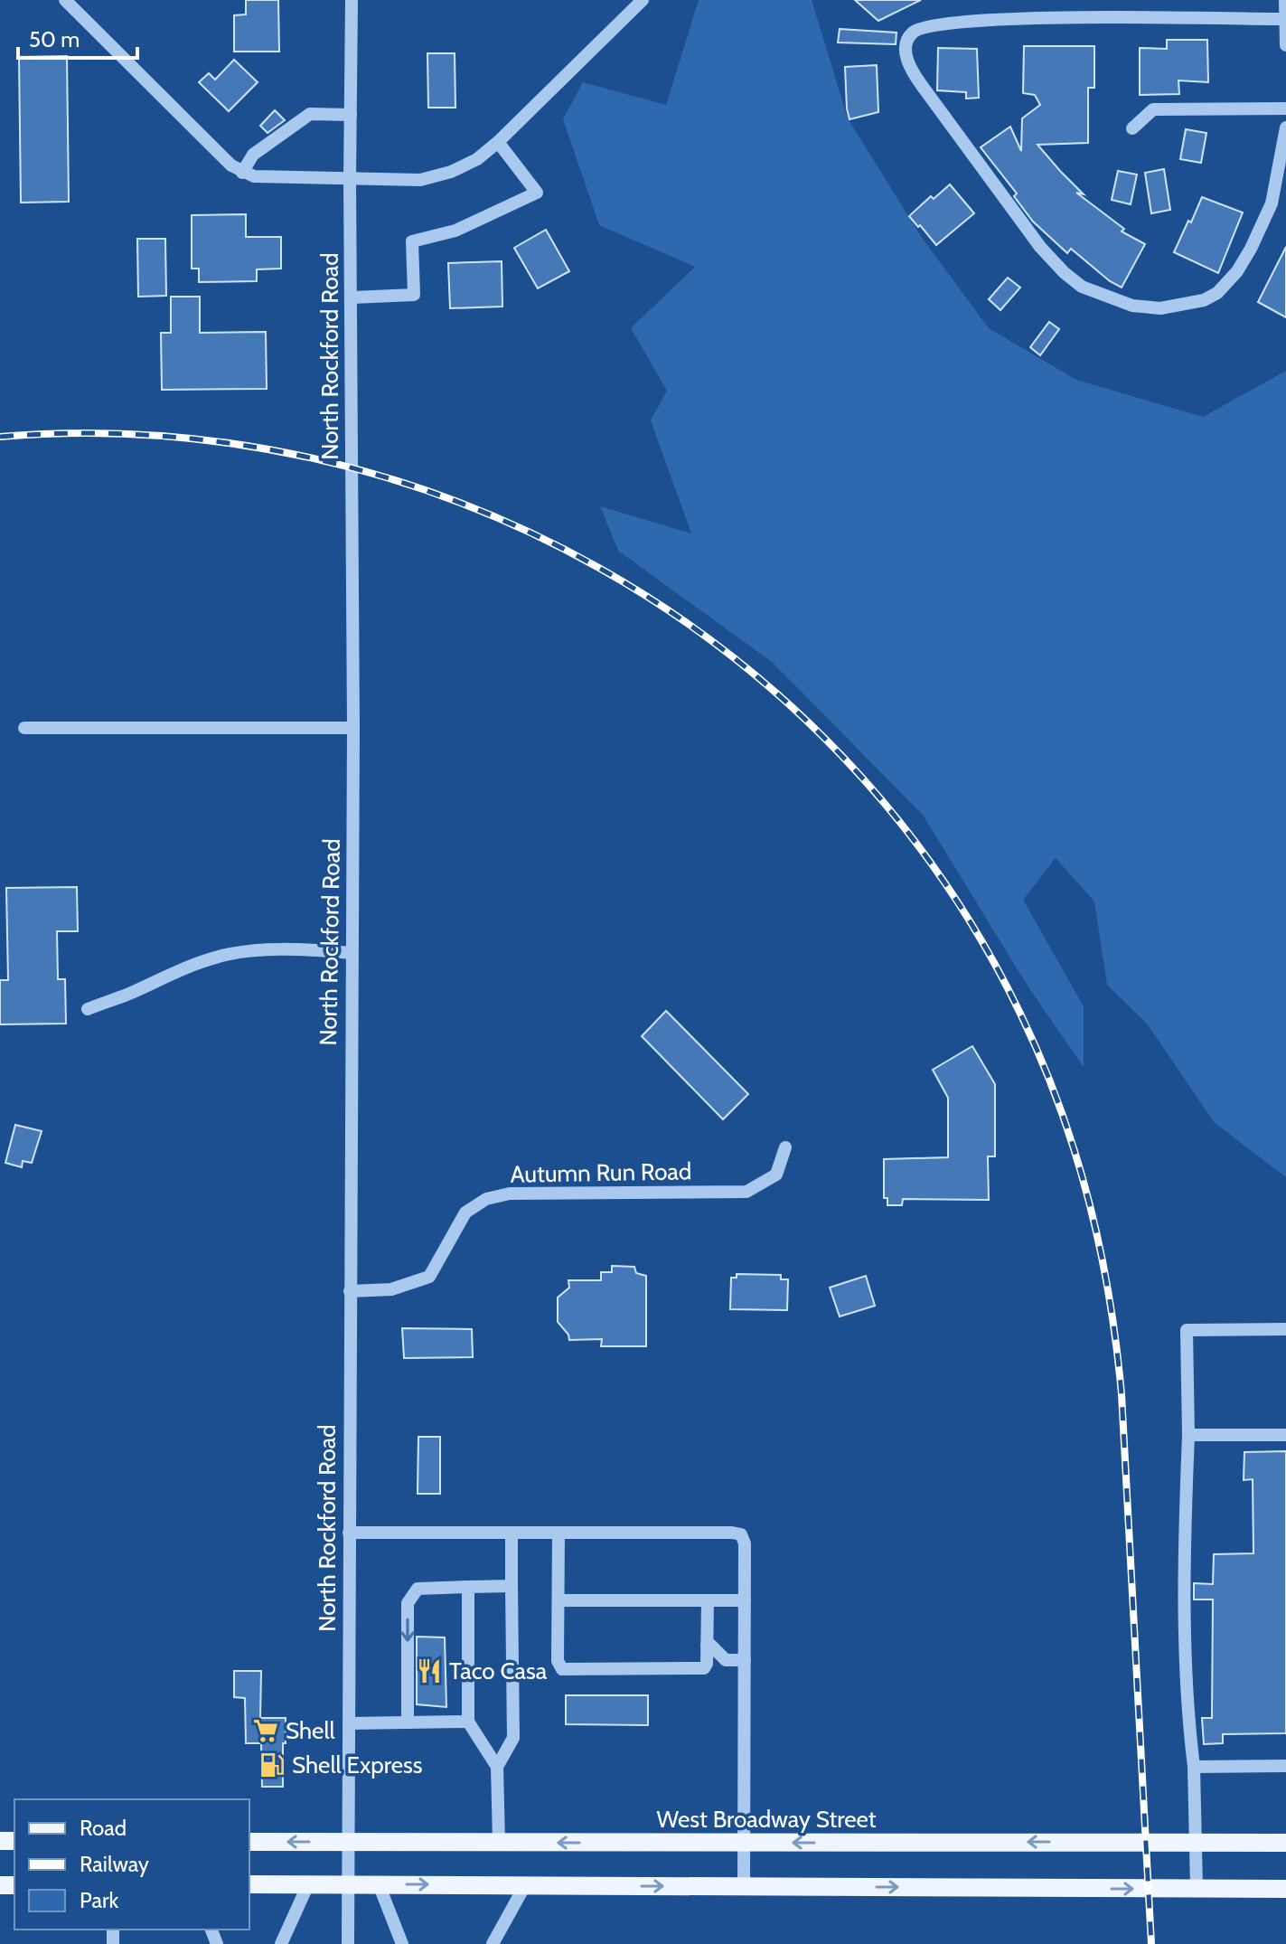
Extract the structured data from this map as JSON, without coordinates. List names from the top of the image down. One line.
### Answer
{"streets":{"main road":["West Broadway Street"],"street":["North Rockford Road","Autumn Run Road"]},"crossings":[["North Rockford Road","Autumn Run Road"],["North Rockford Road","West Broadway Street"]],"places":{"restaurant":["Taco Casa"],"supermarket":["Shell"],"fuel station":["Shell Express"]},"legend":["Road","Railway","Park"],"scale_bar":"50 m"}
